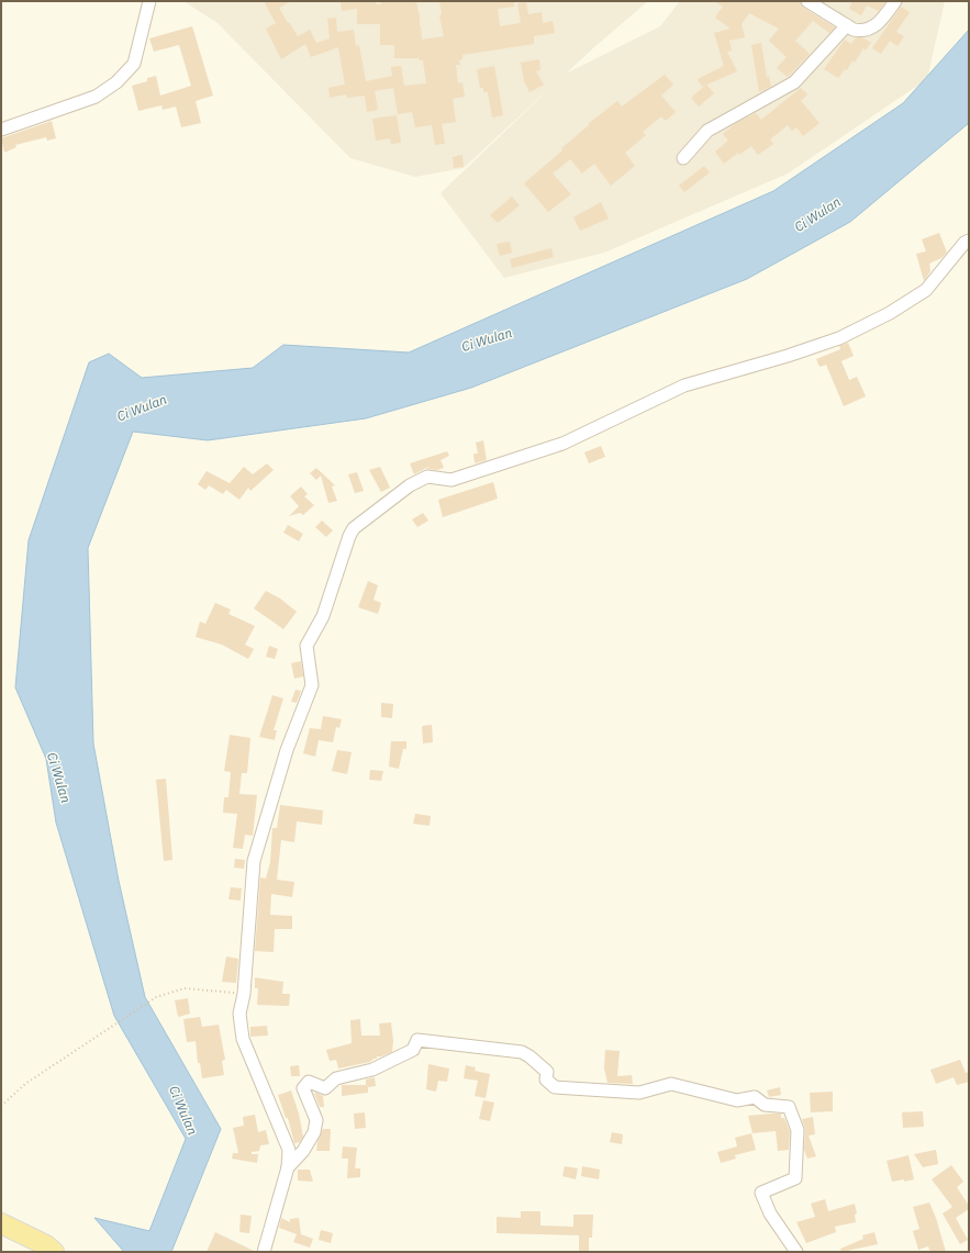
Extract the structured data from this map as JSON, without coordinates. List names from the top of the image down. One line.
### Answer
{"water":["Ci Wulan"]}
